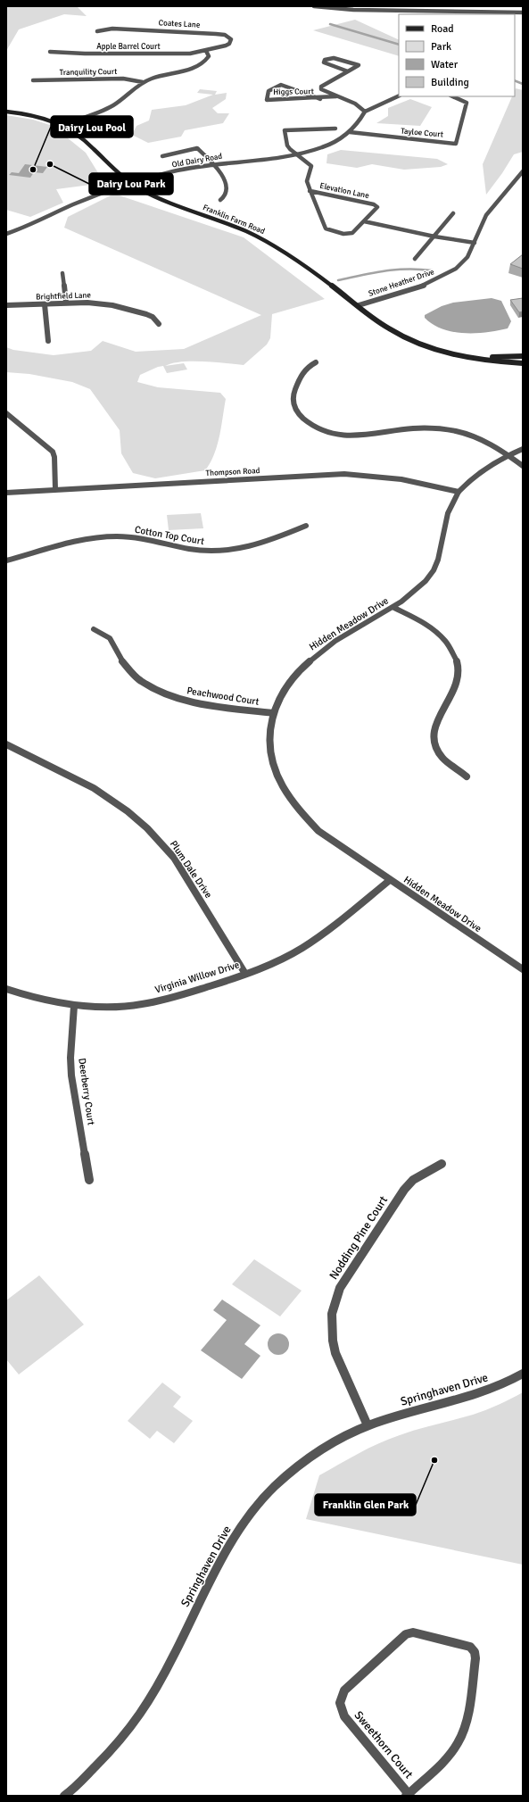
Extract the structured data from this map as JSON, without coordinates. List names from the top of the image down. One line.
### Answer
{"streets":{"main road":["Franklin Farm Road"],"street":["Coates Lane","Apple Barrel Court","Tranquility Court","Higgs Court","Tayloe Court","Old Dairy Road","Elevation Lane","Stone Heather Drive","Brightfield Lane","Thompson Road","Cotton Top Court","Hidden Meadow Drive","Peachwood Court","Plum Dale Drive","Virginia Willow Drive","Deerberry Court","Nodding Pine Court","Springhaven Drive","Sweethorn Court"]},"crossings":[["Coates Lane","Apple Barrel Court"],["Tayloe Court","Old Dairy Road"],["Old Dairy Road","Elevation Lane"],["Old Dairy Road","Franklin Farm Road"],["Franklin Farm Road","Stone Heather Drive"],["Thompson Road","Hidden Meadow Drive"],["Hidden Meadow Drive","Peachwood Court"],["Hidden Meadow Drive","Virginia Willow Drive"],["Plum Dale Drive","Virginia Willow Drive"],["Virginia Willow Drive","Deerberry Court"],["Nodding Pine Court","Springhaven Drive"]],"places":["Dairy Lou Park","Dairy Lou Pool","Franklin Glen Park"],"legend":["Road","Park","Water","Building"]}
